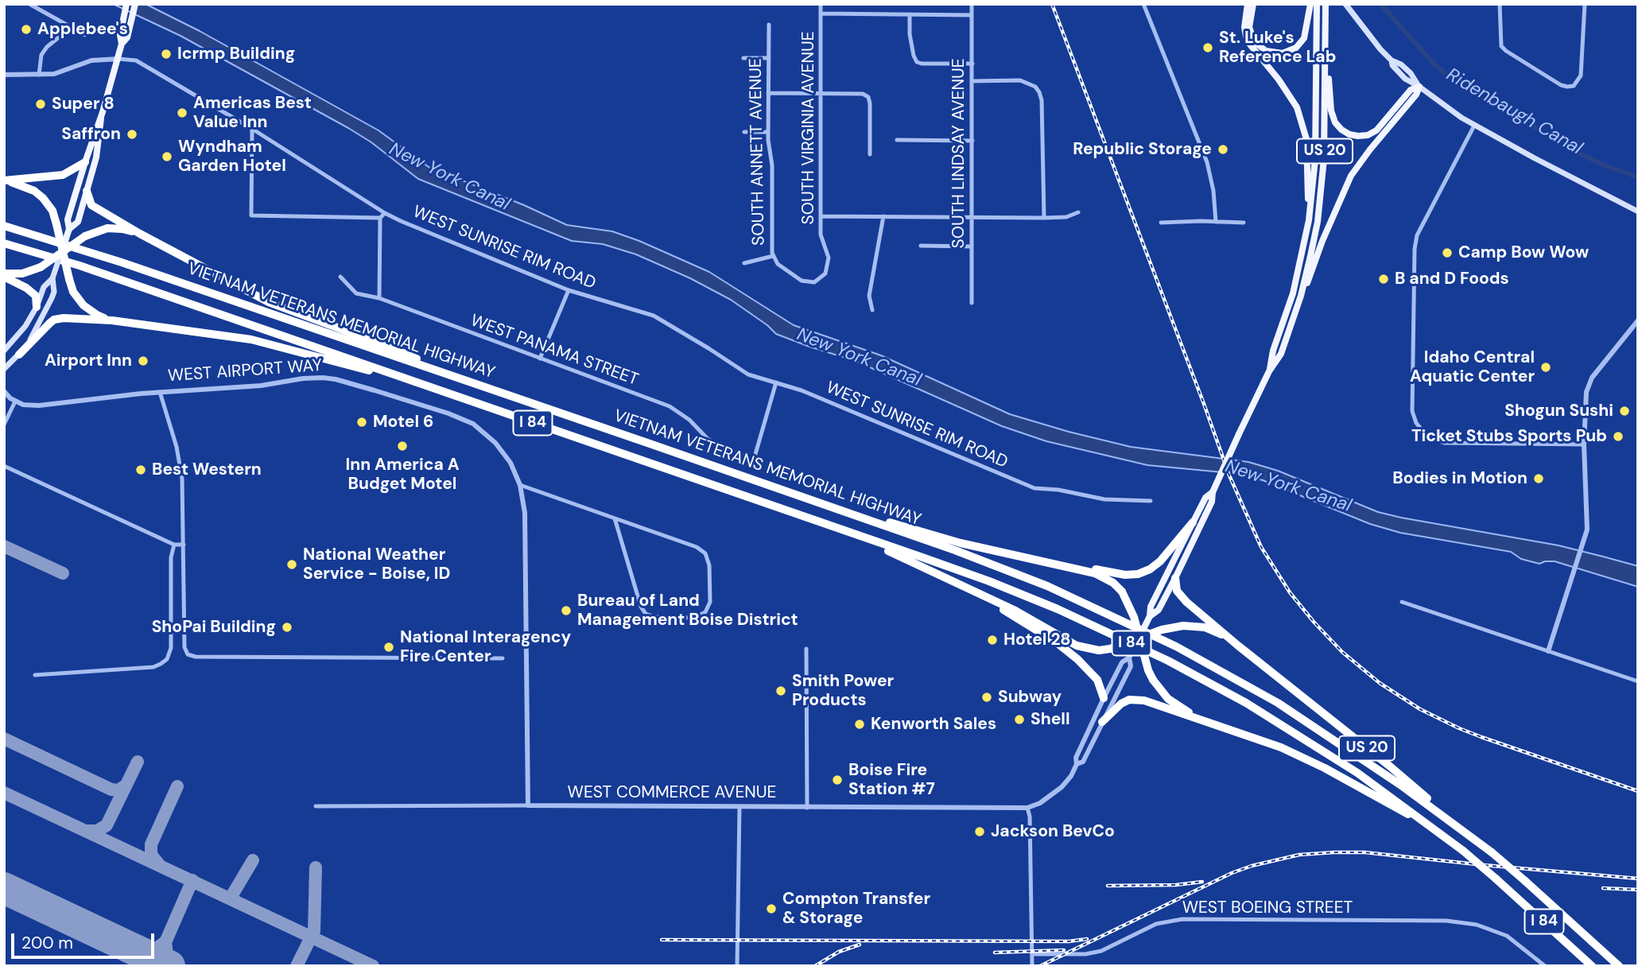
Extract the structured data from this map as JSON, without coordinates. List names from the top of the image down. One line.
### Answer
{"streets":{"highway":["US 20","VIETNAM VETERANS MEMORIAL HIGHWAY","I 84"],"street":["SOUTH VIRGINIA AVENUE","SOUTH ANNETT AVENUE","SOUTH LINDSAY AVENUE","WEST SUNRISE RIM ROAD","WEST PANAMA STREET","WEST AIRPORT WAY","WEST COMMERCE AVENUE","WEST BOEING STREET"]},"crossings":[["SOUTH VIRGINIA AVENUE","SOUTH ANNETT AVENUE"],["US 20","VIETNAM VETERANS MEMORIAL HIGHWAY"],["US 20","I 84"],["WEST SUNRISE RIM ROAD","WEST PANAMA STREET"],["VIETNAM VETERANS MEMORIAL HIGHWAY","I 84"],["WEST AIRPORT WAY","WEST COMMERCE AVENUE"]],"water":["Ridenbaugh Canal","New York Canal"],"places":["Applebee's","St. Luke's Reference Lab","Icrmp Building","Super 8","Americas Best Value Inn","Saffron","Republic Storage","Wyndham Garden Hotel","Camp Bow Wow","B and D Foods","Airport Inn","Idaho Central Aquatic Center","Shogun Sushi","Motel 6","Ticket Stubs Sports Pub","Inn America A Budget Motel","Best Western","Bodies in Motion","National Weather Service - Boise, ID","Bureau of Land Management Boise District","ShoPai Building","Hotel 28","National Interagency Fire Center","Smith Power Products","Subway","Shell","Kenworth Sales","Boise Fire Station #7","Jackson BevCo","Compton Transfer & Storage"],"scale_bar":"200 m"}
